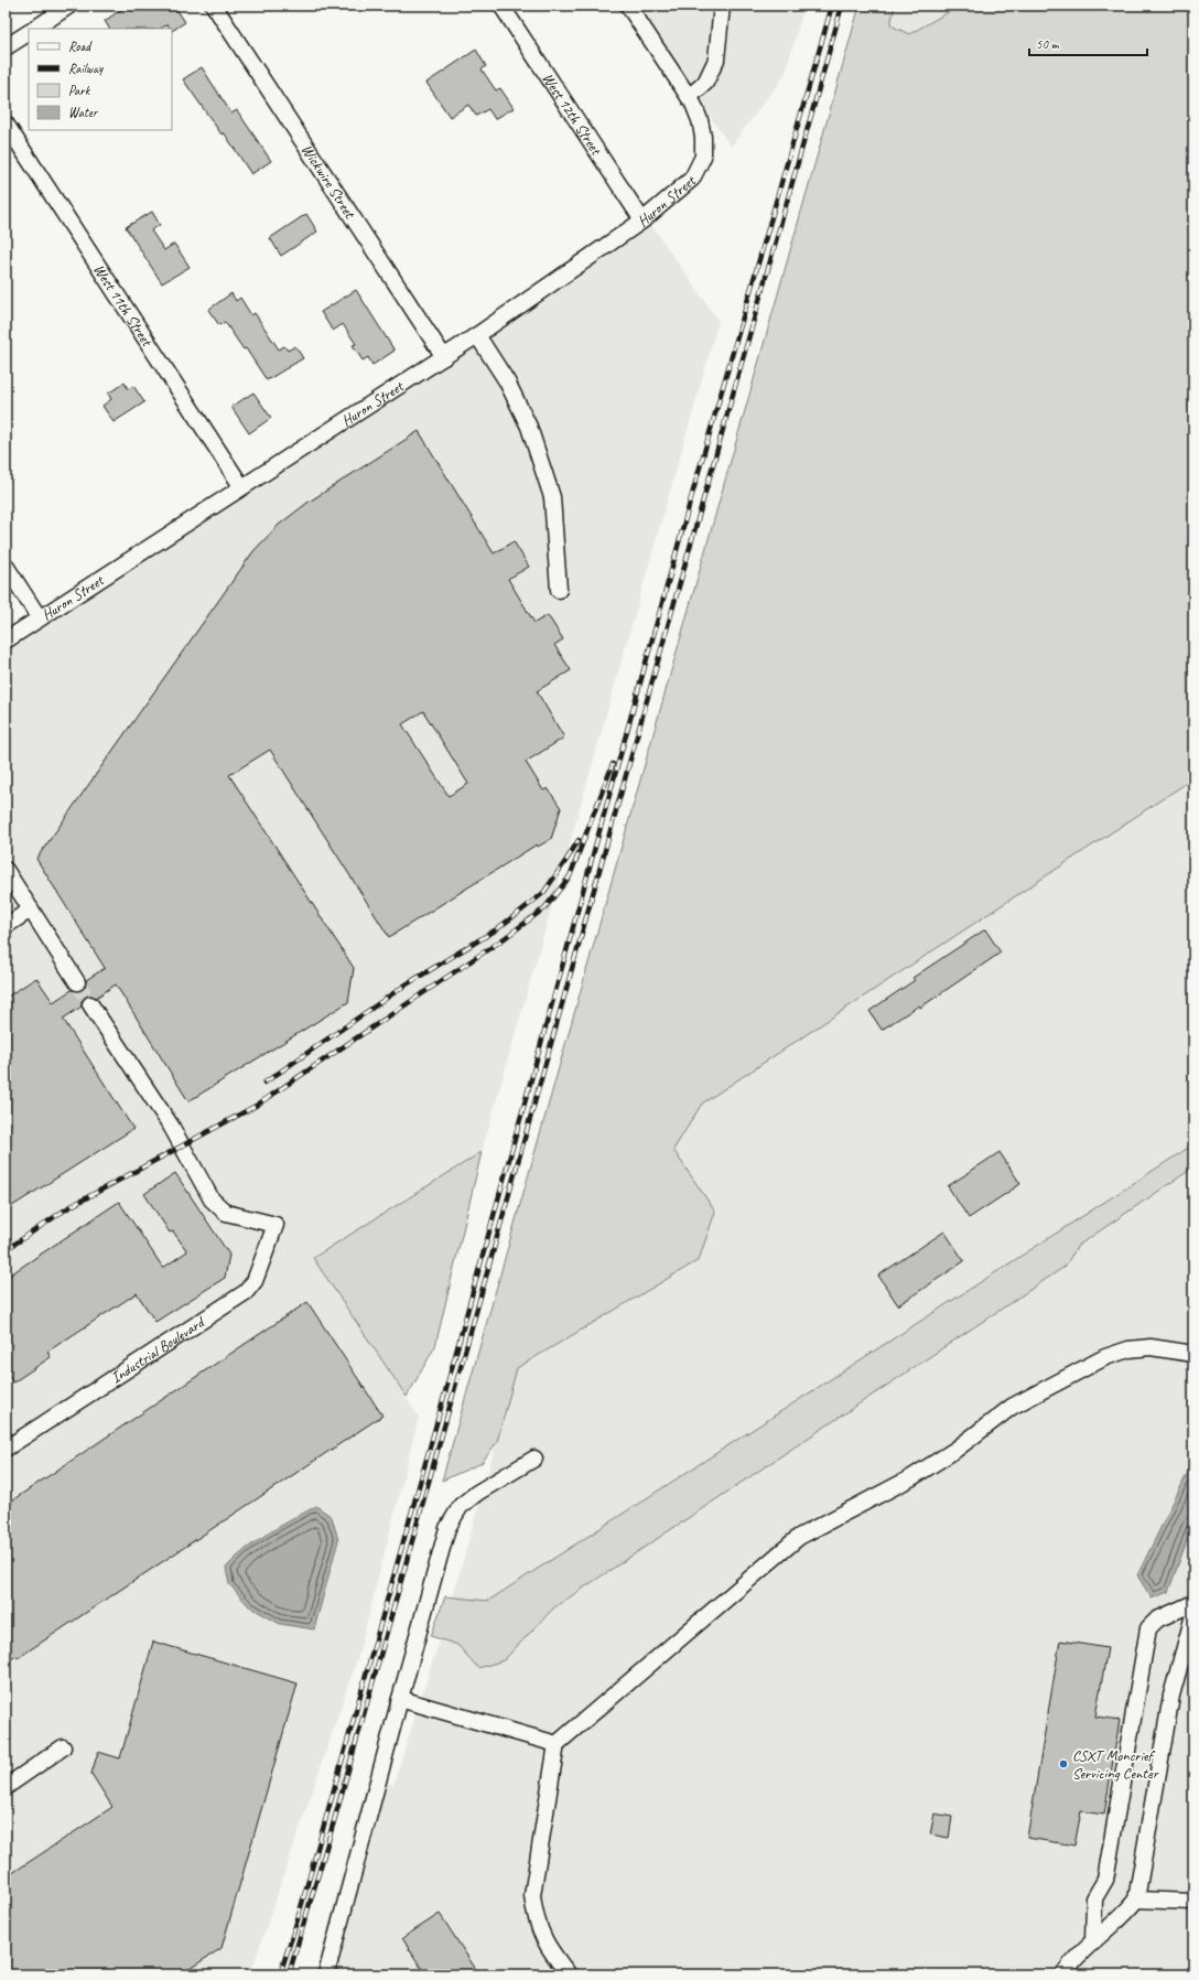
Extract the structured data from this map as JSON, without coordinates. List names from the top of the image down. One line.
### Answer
{"streets":{"street":["West 12th Street","Wickwire Street","Huron Street","West 11th Street","Industrial Boulevard"]},"crossings":[["West 12th Street","Huron Street"],["Wickwire Street","Huron Street"],["Huron Street","West 11th Street"]],"places":["CSXT Moncrief Servicing Center"],"legend":["Road","Railway","Park","Water"],"scale_bar":"50 m"}
